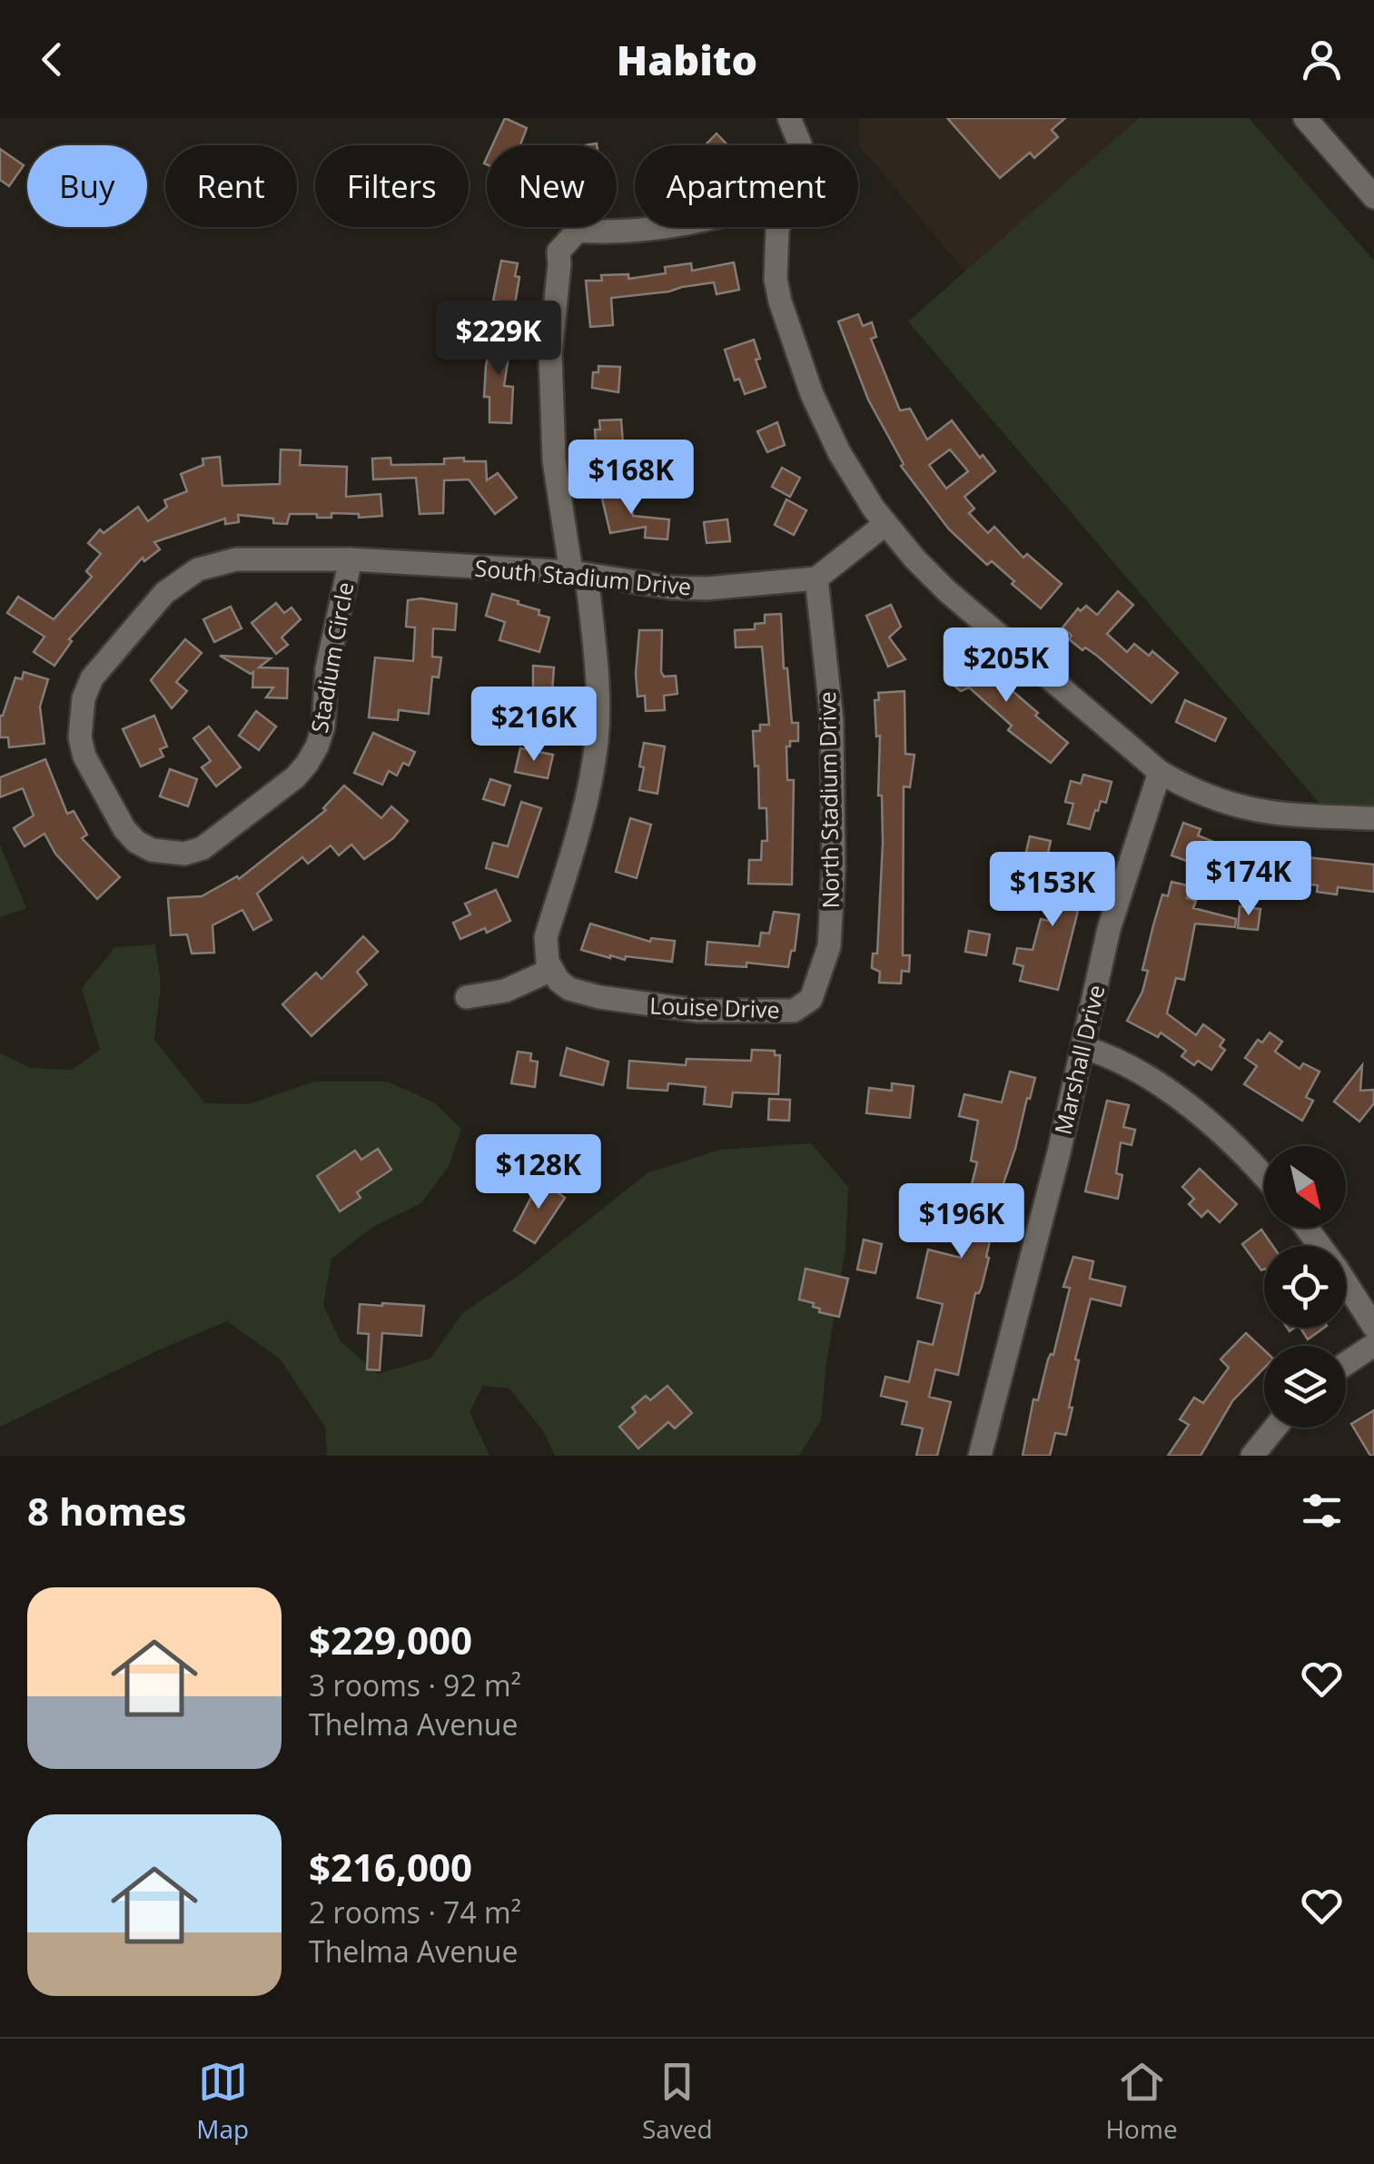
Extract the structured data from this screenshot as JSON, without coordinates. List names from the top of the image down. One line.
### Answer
{"streets":{"street":["South Stadium Drive","Stadium Circle","North Stadium Drive","Louise Drive","Marshall Drive"]},"crossings":[["South Stadium Drive","Stadium Circle"],["South Stadium Drive","North Stadium Drive"],["North Stadium Drive","Louise Drive"]],"north":"bottom right","page":{"header":"Habito","chip":["Buy","Rent","Filters","New","Apartment"],"price":["$229K","$168K","$205K","$216K","$174K","$153K","$128K","$196K"],"heading":"8 homes","list":[{"name":"$229,000","note":"3 rooms · 92 m² · Thelma Avenue"},{"name":"$216,000","note":"2 rooms · 74 m² · Thelma Avenue"}],"tabs":["Map","Saved","Home"]}}
